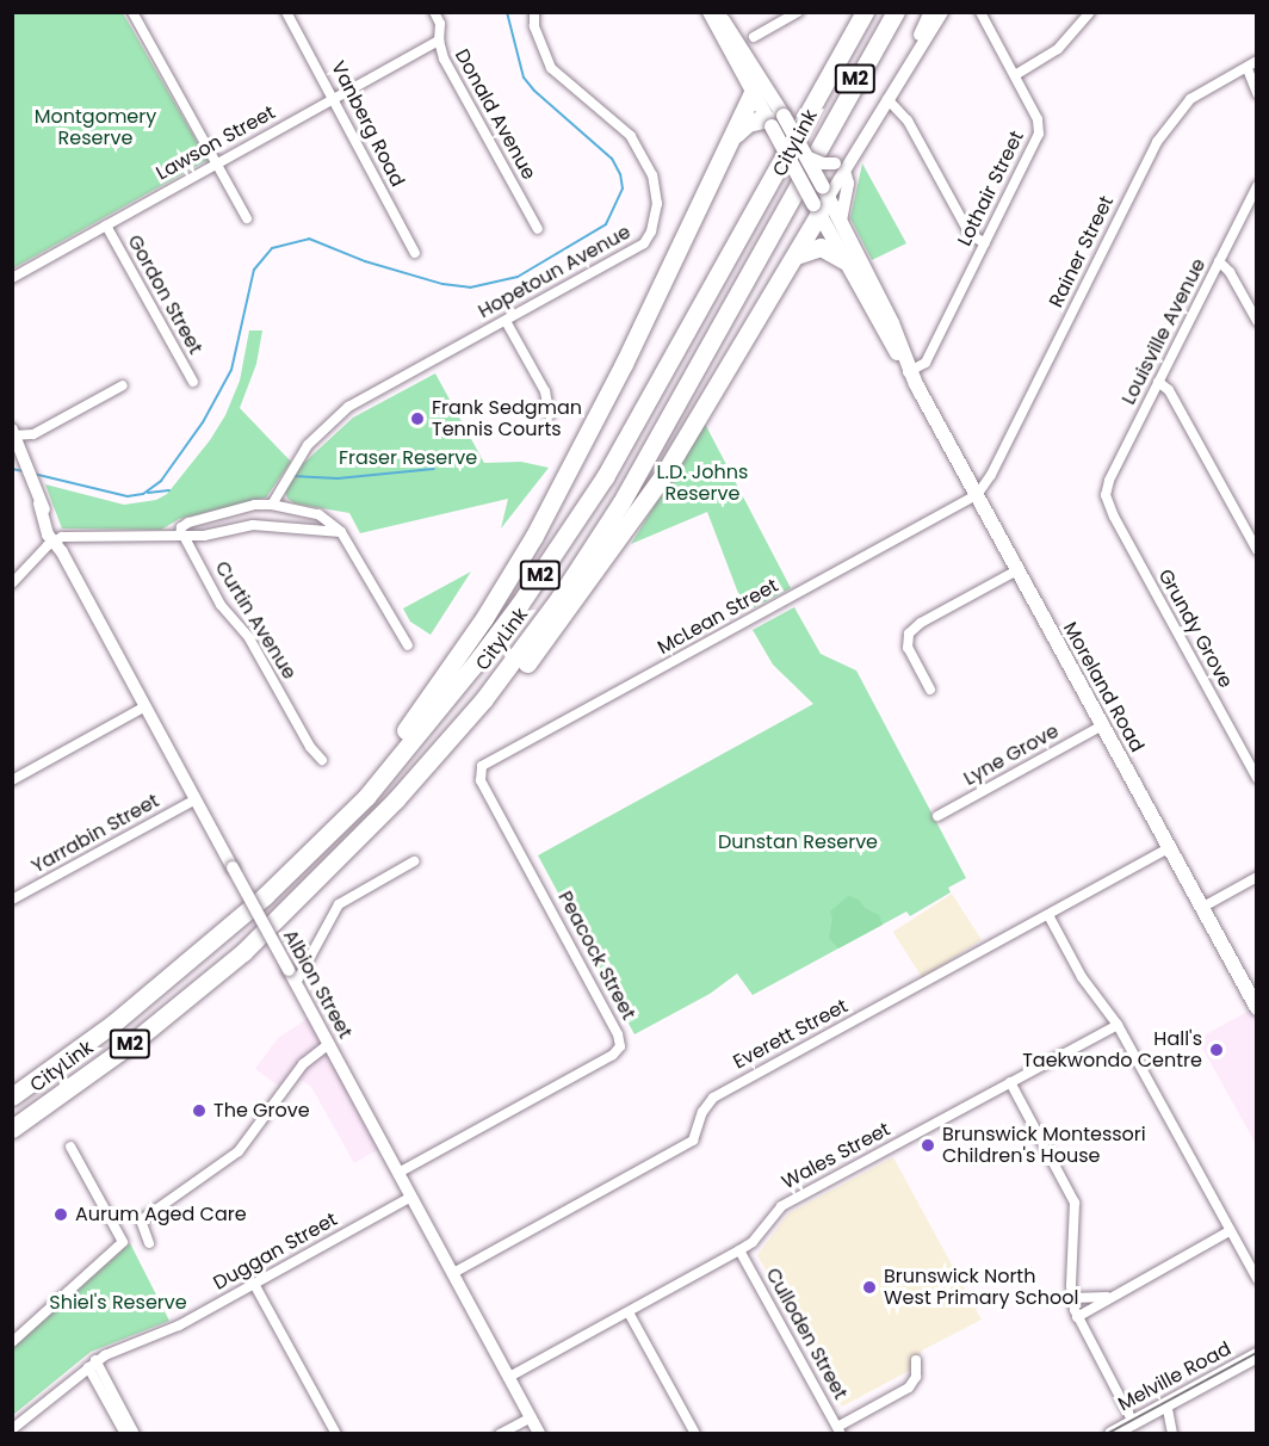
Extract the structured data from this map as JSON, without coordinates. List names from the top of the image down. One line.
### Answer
{"streets":{"highway":["M2","CityLink"],"main road":["Moreland Road","Melville Road"],"street":["Donald Avenue","Vanberg Road","Lawson Street","Lothair Street","Rainer Street","Hopetoun Avenue","Gordon Street","Louisville Avenue","McLean Street","Curtin Avenue","Grundy Grove","Lyne Grove","Yarrabin Street","Peacock Street","Albion Street","Everett Street","Wales Street","Duggan Street","Culloden Street"]},"crossings":[["Donald Avenue","Lawson Street"],["Vanberg Road","Lawson Street"],["Lawson Street","Gordon Street"],["Lothair Street","Moreland Road"],["Rainer Street","McLean Street"],["Rainer Street","Moreland Road"],["Louisville Avenue","Grundy Grove"],["McLean Street","Moreland Road"],["McLean Street","Peacock Street"],["Moreland Road","Lyne Grove"],["Moreland Road","Everett Street"],["Yarrabin Street","Albion Street"],["Peacock Street","Albion Street"],["Albion Street","Everett Street"],["Albion Street","Wales Street"],["Albion Street","Duggan Street"],["Wales Street","Culloden Street"]],"parks":["Montgomery Reserve","Fraser Reserve","L.D. Johns Reserve","Dunstan Reserve","Shiel's Reserve"],"places":["Frank Sedgman Tennis Courts","Hall's Taekwondo Centre","The Grove","Brunswick Montessori Children's House","Aurum Aged Care","Brunswick North West Primary School"]}
